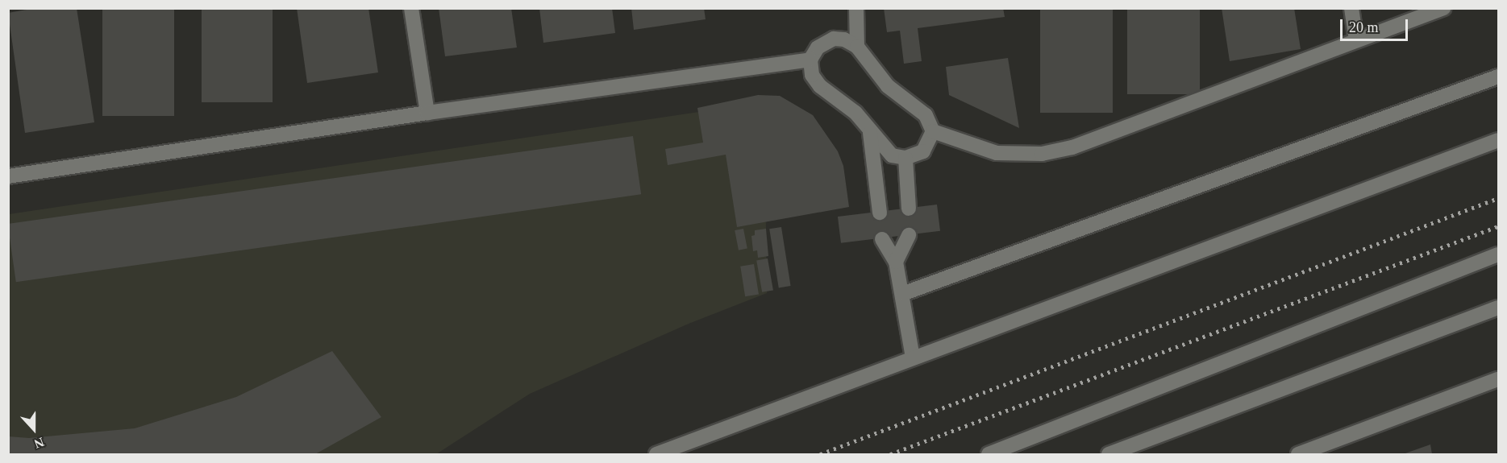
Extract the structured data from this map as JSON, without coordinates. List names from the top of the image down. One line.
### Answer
{"scale_bar":"20 m","north":"bottom"}
